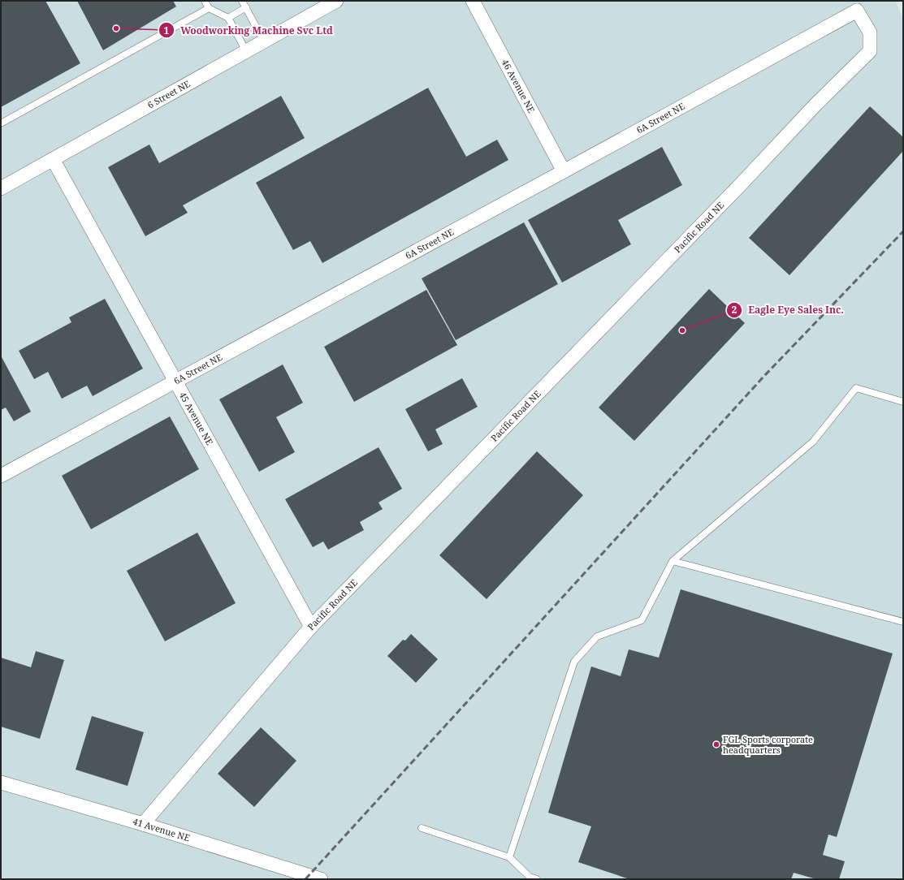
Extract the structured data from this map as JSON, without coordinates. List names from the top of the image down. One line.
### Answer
{"streets":{"street":["46 Avenue NE","6 Street NE","6A Street NE","Pacific Road NE","45 Avenue NE","41 Avenue NE"]},"crossings":[["46 Avenue NE","6A Street NE"],["6 Street NE","45 Avenue NE"],["6A Street NE","Pacific Road NE"],["6A Street NE","45 Avenue NE"],["Pacific Road NE","45 Avenue NE"],["Pacific Road NE","41 Avenue NE"]],"places":["Woodworking Machine Svc Ltd","Eagle Eye Sales Inc.","FGL Sports corporate headquarters"]}
